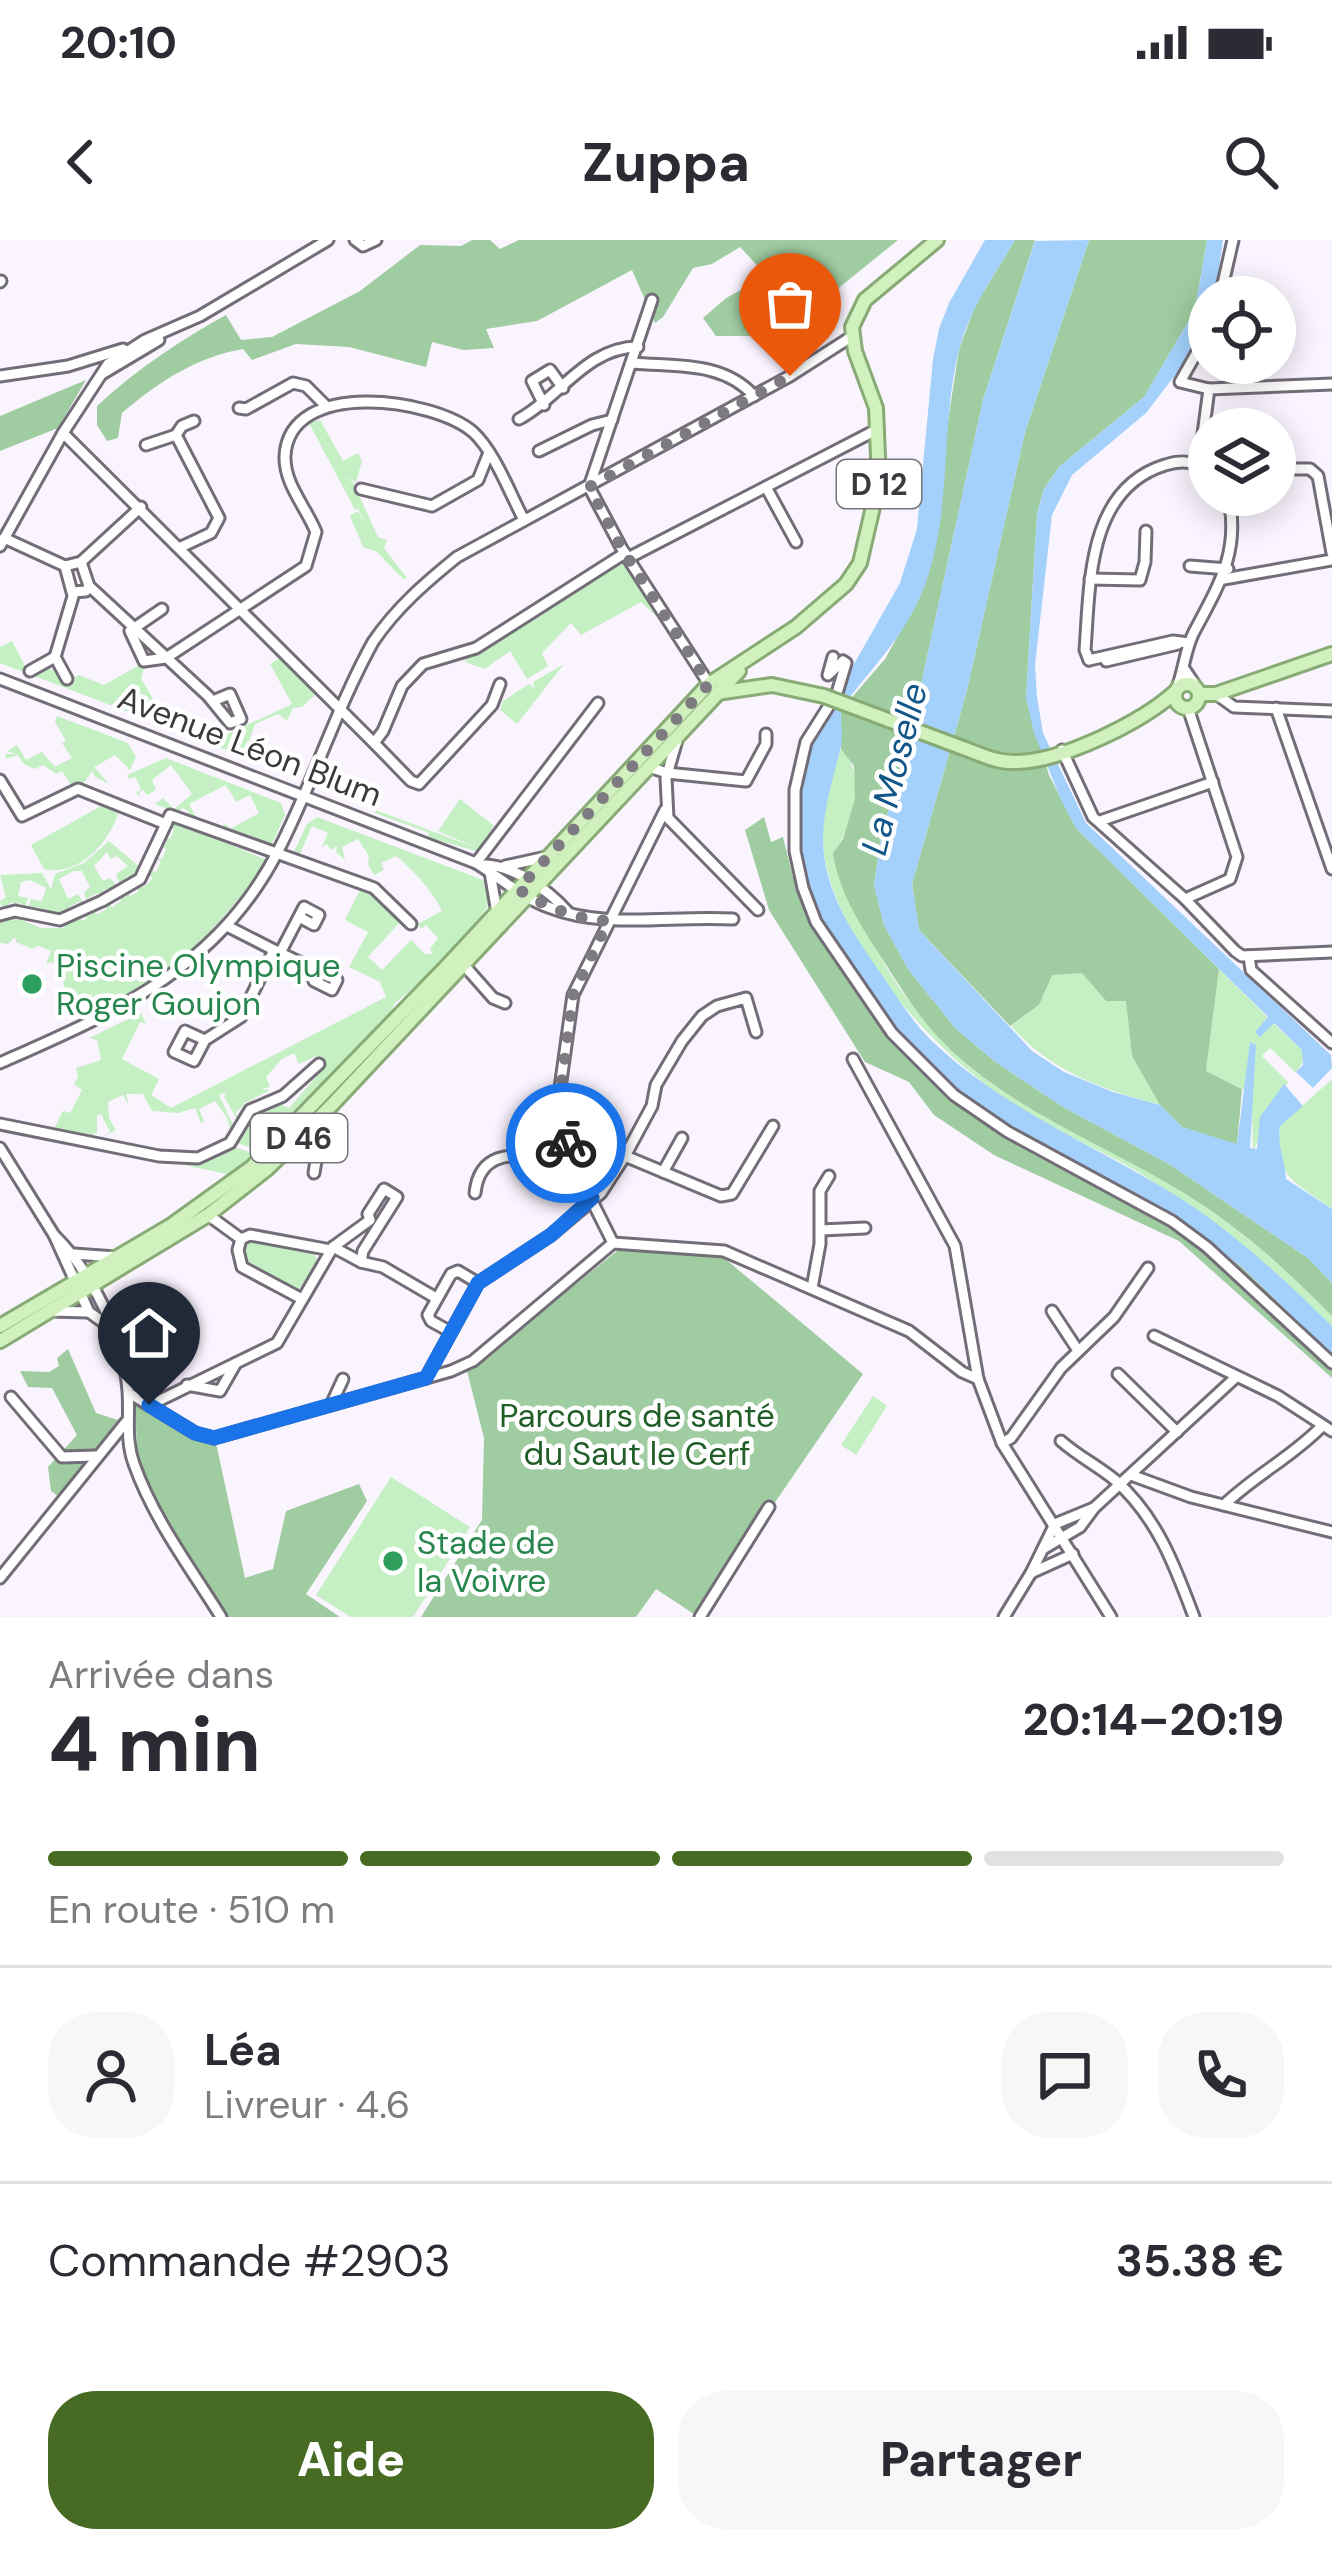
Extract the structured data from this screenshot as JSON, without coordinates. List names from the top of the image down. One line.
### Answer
{"streets":{"main road":["D 12","D 46"],"street":["Avenue Léon Blum"]},"crossings":[["D 12","Avenue Léon Blum"],["D 12","D 46"],["Avenue Léon Blum","D 46"]],"water":["La Moselle"],"parks":["Parcours de santé du Saut le Cerf"],"places":["Piscine Olympique Roger Goujon","Stade de la Voivre"],"page":{"status":"20:10","header":"Zuppa","heading":["4 min","Arrivée dans","20:14–20:19"],"panel":["Léa","Livreur · 4.6","Commande #2903","35.38 €"],"bar":"En route · 510 m","buttons":["Aide","Partager"]}}
